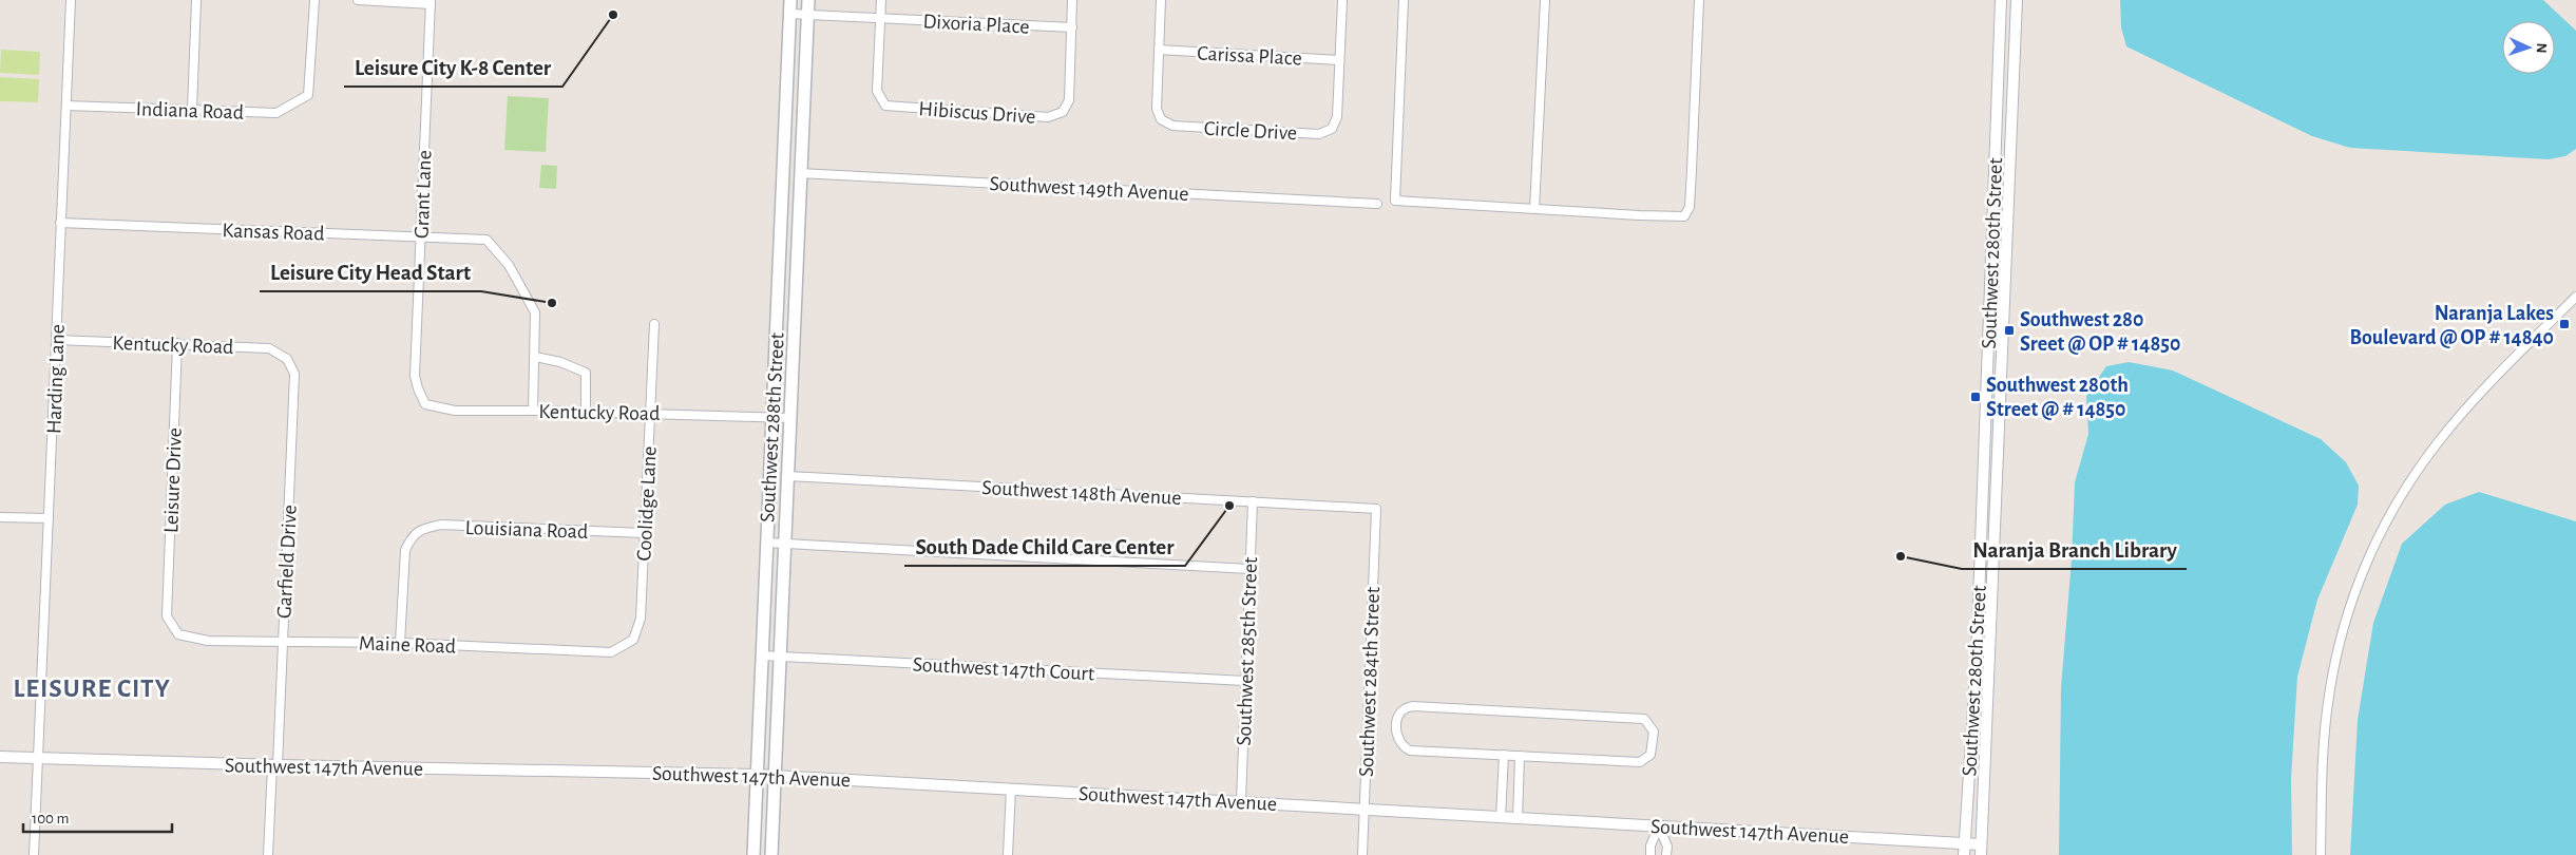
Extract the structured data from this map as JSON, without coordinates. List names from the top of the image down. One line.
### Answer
{"streets":{"main road":["Southwest 288th Street"],"street":["Dixoria Place","Carissa Place","Indiana Road","Hibiscus Drive","Circle Drive","Southwest 149th Avenue","Grant Lane","Kansas Road","Southwest 280th Street","Kentucky Road","Harding Lane","Leisure Drive","Southwest 148th Avenue","Coolidge Lane","Louisiana Road","Garfield Drive","Maine Road","Southwest 285th Street","Southwest 147th Court","Southwest 284th Street","Southwest 147th Avenue"]},"crossings":[["Dixoria Place","Hibiscus Drive"],["Dixoria Place","Southwest 288th Street"],["Carissa Place","Circle Drive"],["Indiana Road","Harding Lane"],["Southwest 149th Avenue","Southwest 288th Street"],["Grant Lane","Kansas Road"],["Grant Lane","Kentucky Road"],["Kansas Road","Harding Lane"],["Southwest 280th Street","Southwest 147th Avenue"],["Kentucky Road","Harding Lane"],["Kentucky Road","Southwest 288th Street"],["Kentucky Road","Leisure Drive"],["Kentucky Road","Coolidge Lane"],["Kentucky Road","Garfield Drive"],["Harding Lane","Southwest 147th Avenue"],["Southwest 288th Street","Southwest 148th Avenue"],["Southwest 288th Street","Southwest 147th Court"],["Southwest 288th Street","Southwest 147th Avenue"],["Leisure Drive","Maine Road"],["Southwest 148th Avenue","Southwest 285th Street"],["Southwest 148th Avenue","Southwest 284th Street"],["Coolidge Lane","Louisiana Road"],["Coolidge Lane","Maine Road"],["Louisiana Road","Maine Road"],["Garfield Drive","Maine Road"],["Garfield Drive","Southwest 147th Avenue"],["Southwest 285th Street","Southwest 147th Court"],["Southwest 285th Street","Southwest 147th Avenue"],["Southwest 284th Street","Southwest 147th Avenue"]],"districts":["LEISURE CITY"],"places":{"other":["Leisure City K-8 Center","Leisure City Head Start","South Dade Child Care Center","Naranja Branch Library"],"transit":["Naranja Lakes Boulevard @ OP # 14840","Southwest 280 Sreet @ OP # 14850","Southwest 280th Street @ # 14850"]},"scale_bar":"100 m","north":"right"}
